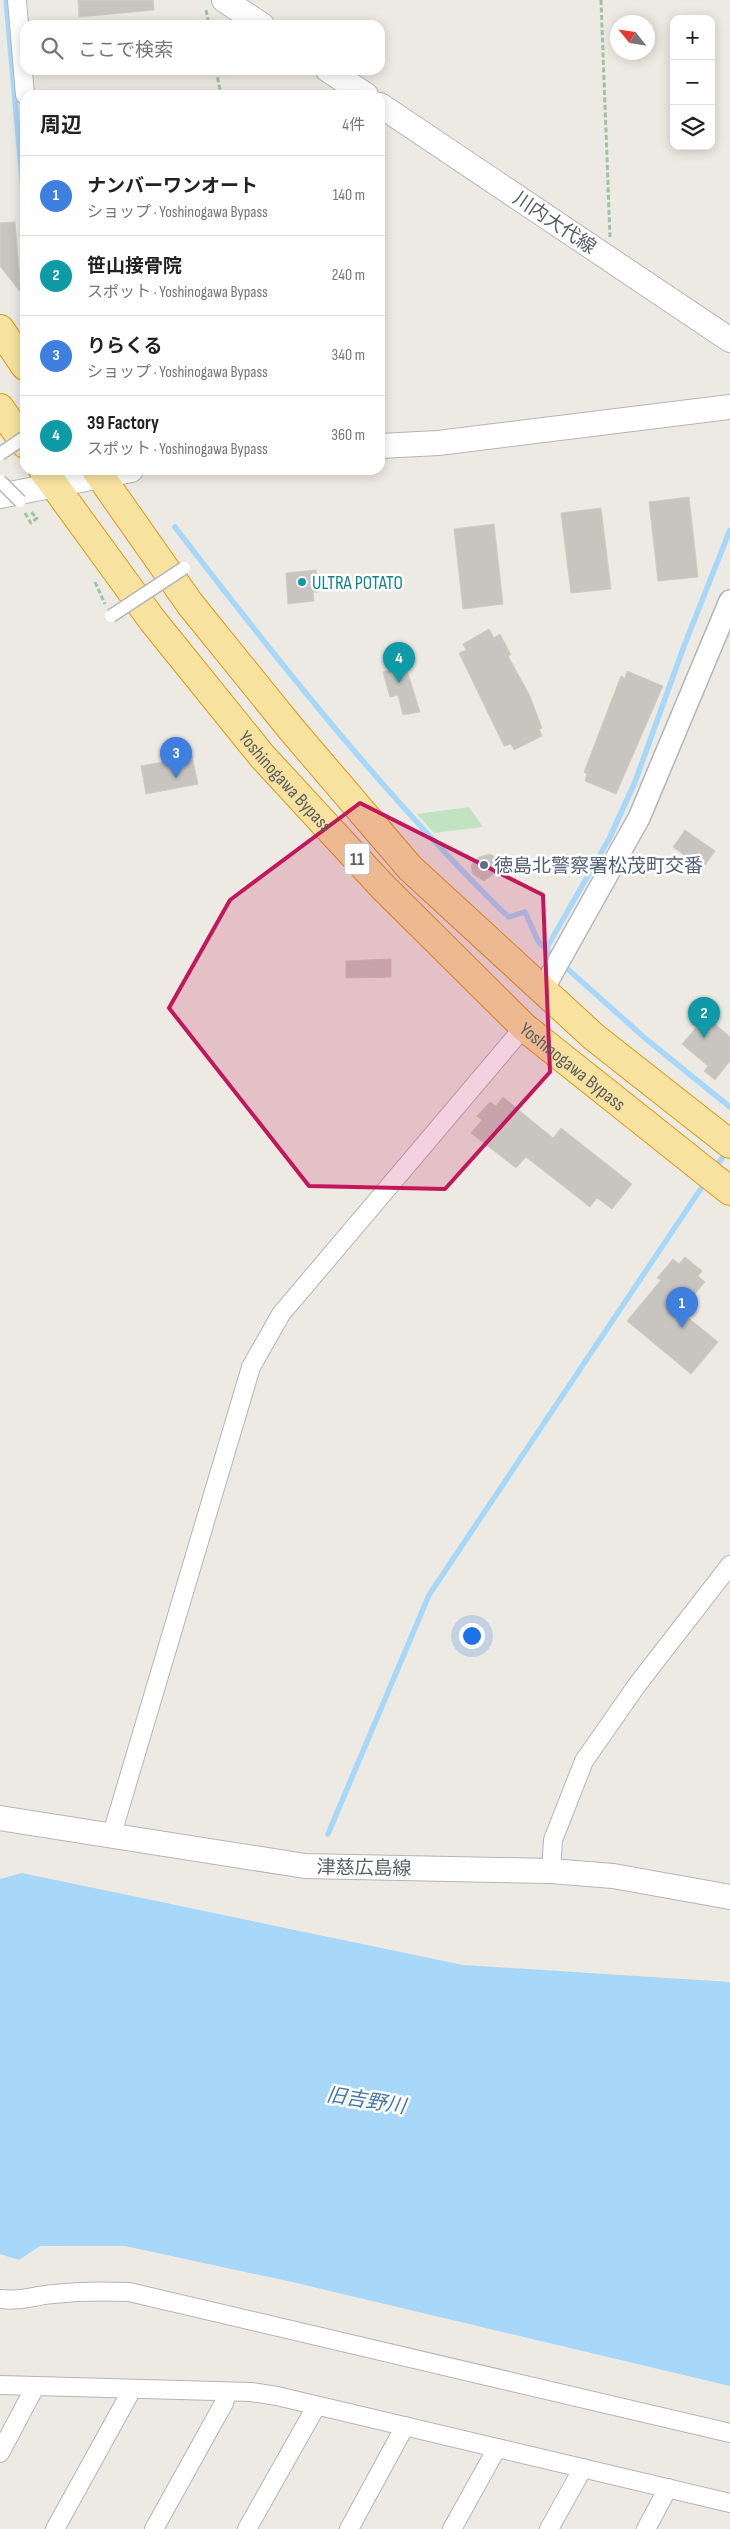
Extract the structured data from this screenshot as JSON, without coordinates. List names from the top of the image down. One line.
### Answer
{"streets":{"highway":["Yoshinogawa Bypass","11"],"main road":["川内大代線","津慈広島線"]},"water":["旧吉野川"],"places":["ULTRA POTATO","徳島北警察署松茂町交番"],"north":"top left","page":{"map_buttons":["+","−"],"search":"ここで検索","heading":["周辺","4件"],"list":[{"mark":"1","name":"ナンバーワンオート","note":"ショップ · Yoshinogawa Bypass","value":"140 m"},{"mark":"2","name":"笹山接骨院","note":"スポット · Yoshinogawa Bypass","value":"240 m"},{"mark":"3","name":"りらくる","note":"ショップ · Yoshinogawa Bypass","value":"340 m"},{"mark":"4","name":"39 Factory","note":"スポット · Yoshinogawa Bypass","value":"360 m"}],"pins":["4","3","2","1"]}}
